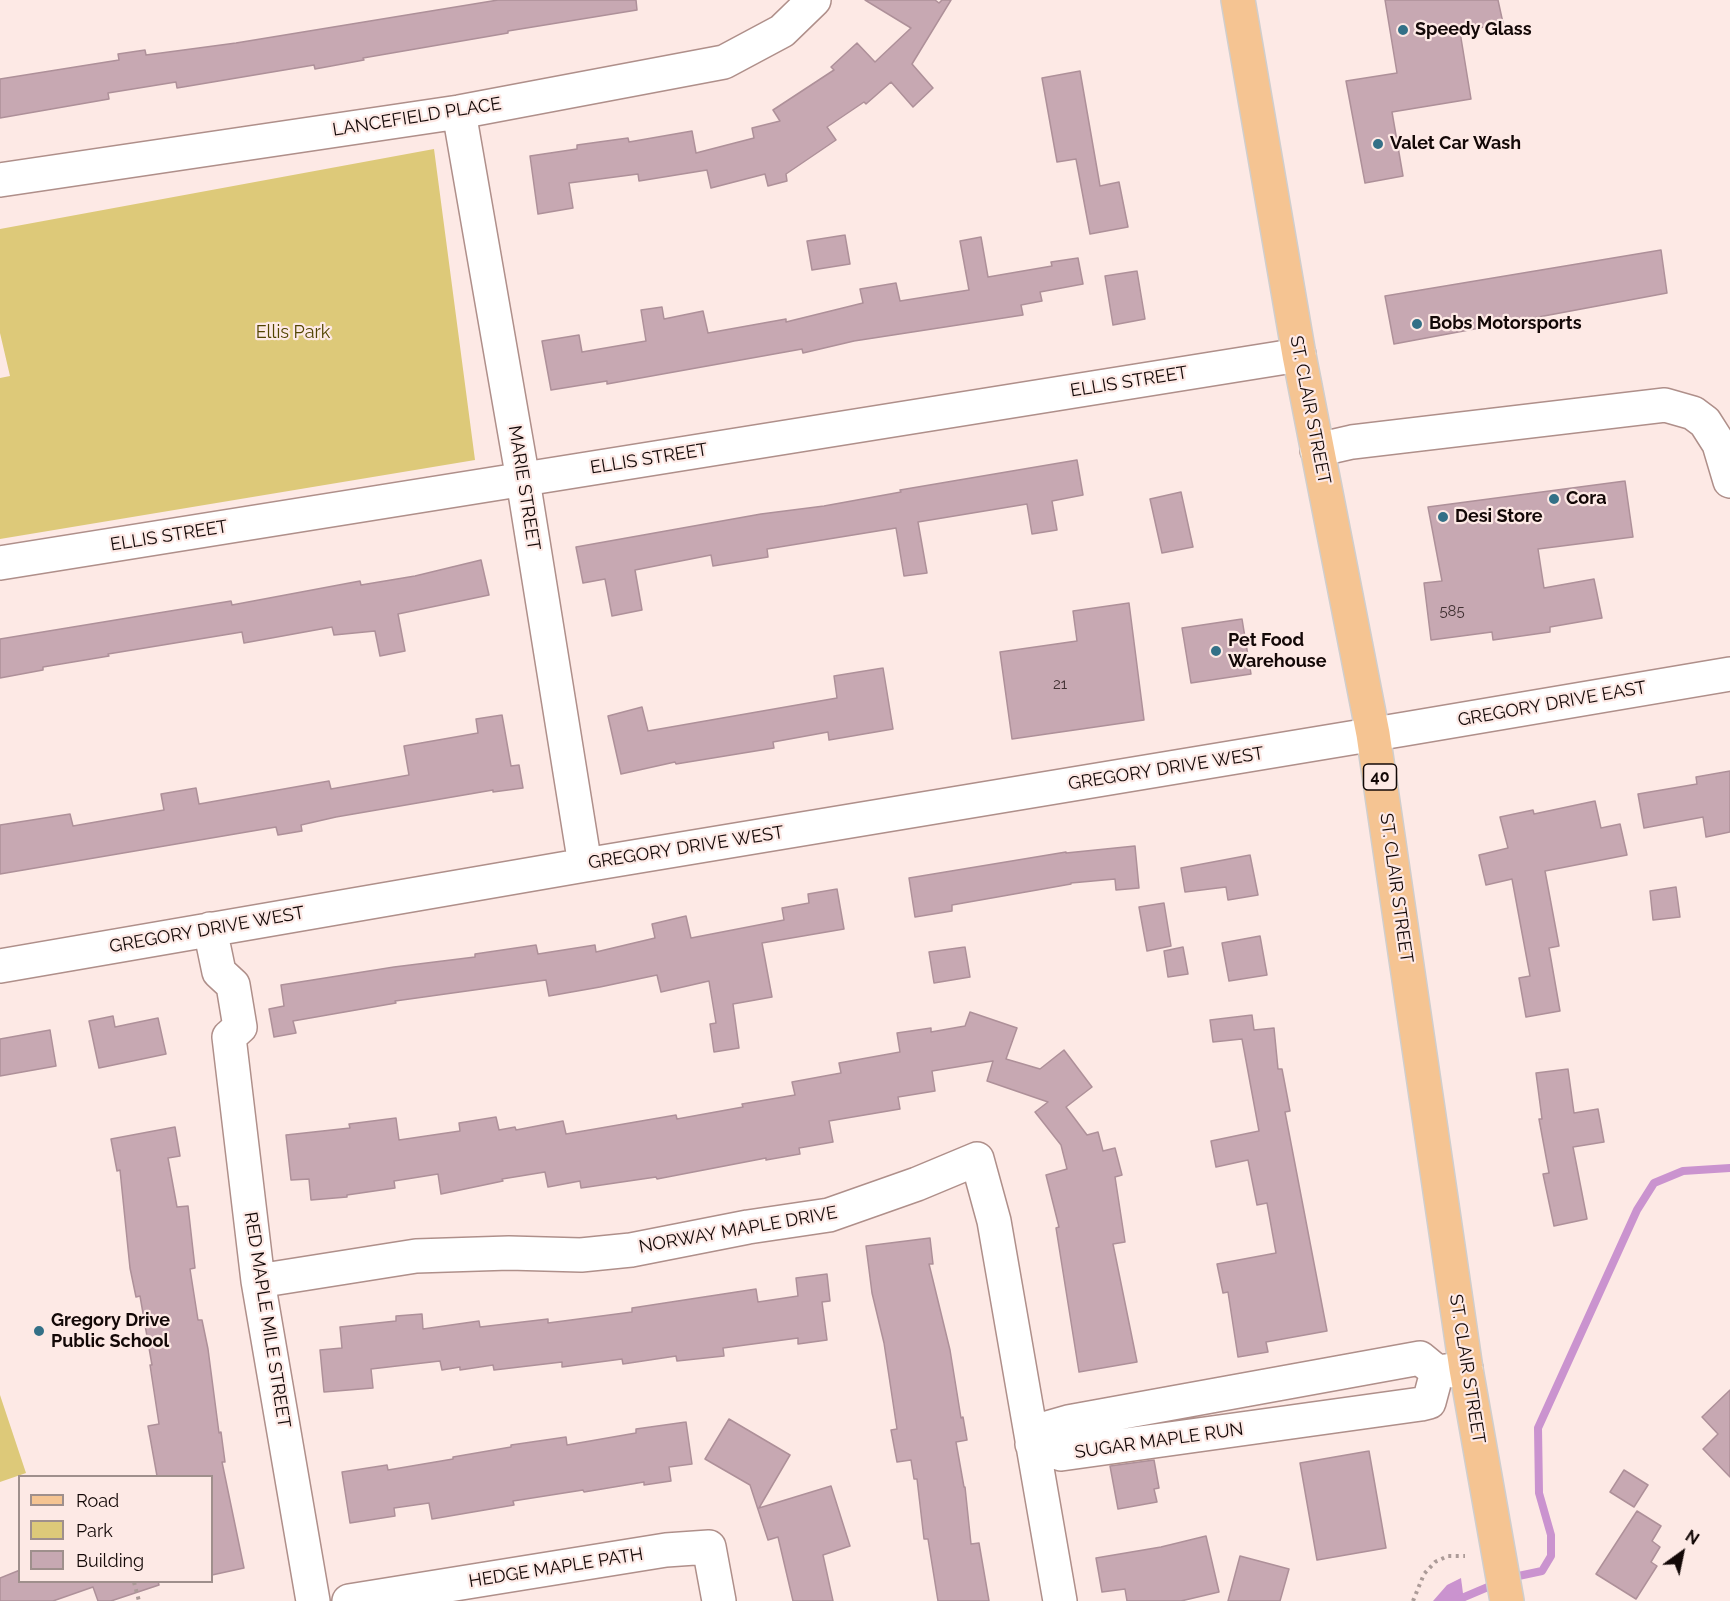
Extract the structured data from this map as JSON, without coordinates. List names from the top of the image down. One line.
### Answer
{"streets":{"main road":["ST. CLAIR STREET","40"],"street":["LANCEFIELD PLACE","ELLIS STREET","MARIE STREET","GREGORY DRIVE EAST","GREGORY DRIVE WEST","NORWAY MAPLE DRIVE","RED MAPLE MILE STREET","SUGAR MAPLE RUN","HEDGE MAPLE PATH"]},"crossings":[["LANCEFIELD PLACE","MARIE STREET"],["ELLIS STREET","ST. CLAIR STREET"],["ELLIS STREET","MARIE STREET"],["ST. CLAIR STREET","GREGORY DRIVE EAST"],["ST. CLAIR STREET","GREGORY DRIVE WEST"],["ST. CLAIR STREET","SUGAR MAPLE RUN"],["MARIE STREET","GREGORY DRIVE WEST"],["GREGORY DRIVE EAST","GREGORY DRIVE WEST"],["GREGORY DRIVE WEST","RED MAPLE MILE STREET"],["NORWAY MAPLE DRIVE","RED MAPLE MILE STREET"],["NORWAY MAPLE DRIVE","SUGAR MAPLE RUN"]],"parks":["Ellis Park"],"places":["Speedy Glass","Valet Car Wash","Bobs Motorsports","Cora","Desi Store","Pet Food Warehouse","Gregory Drive Public School"],"house_numbers":["585","21"],"legend":["Road","Park","Building"],"north":"top right"}
